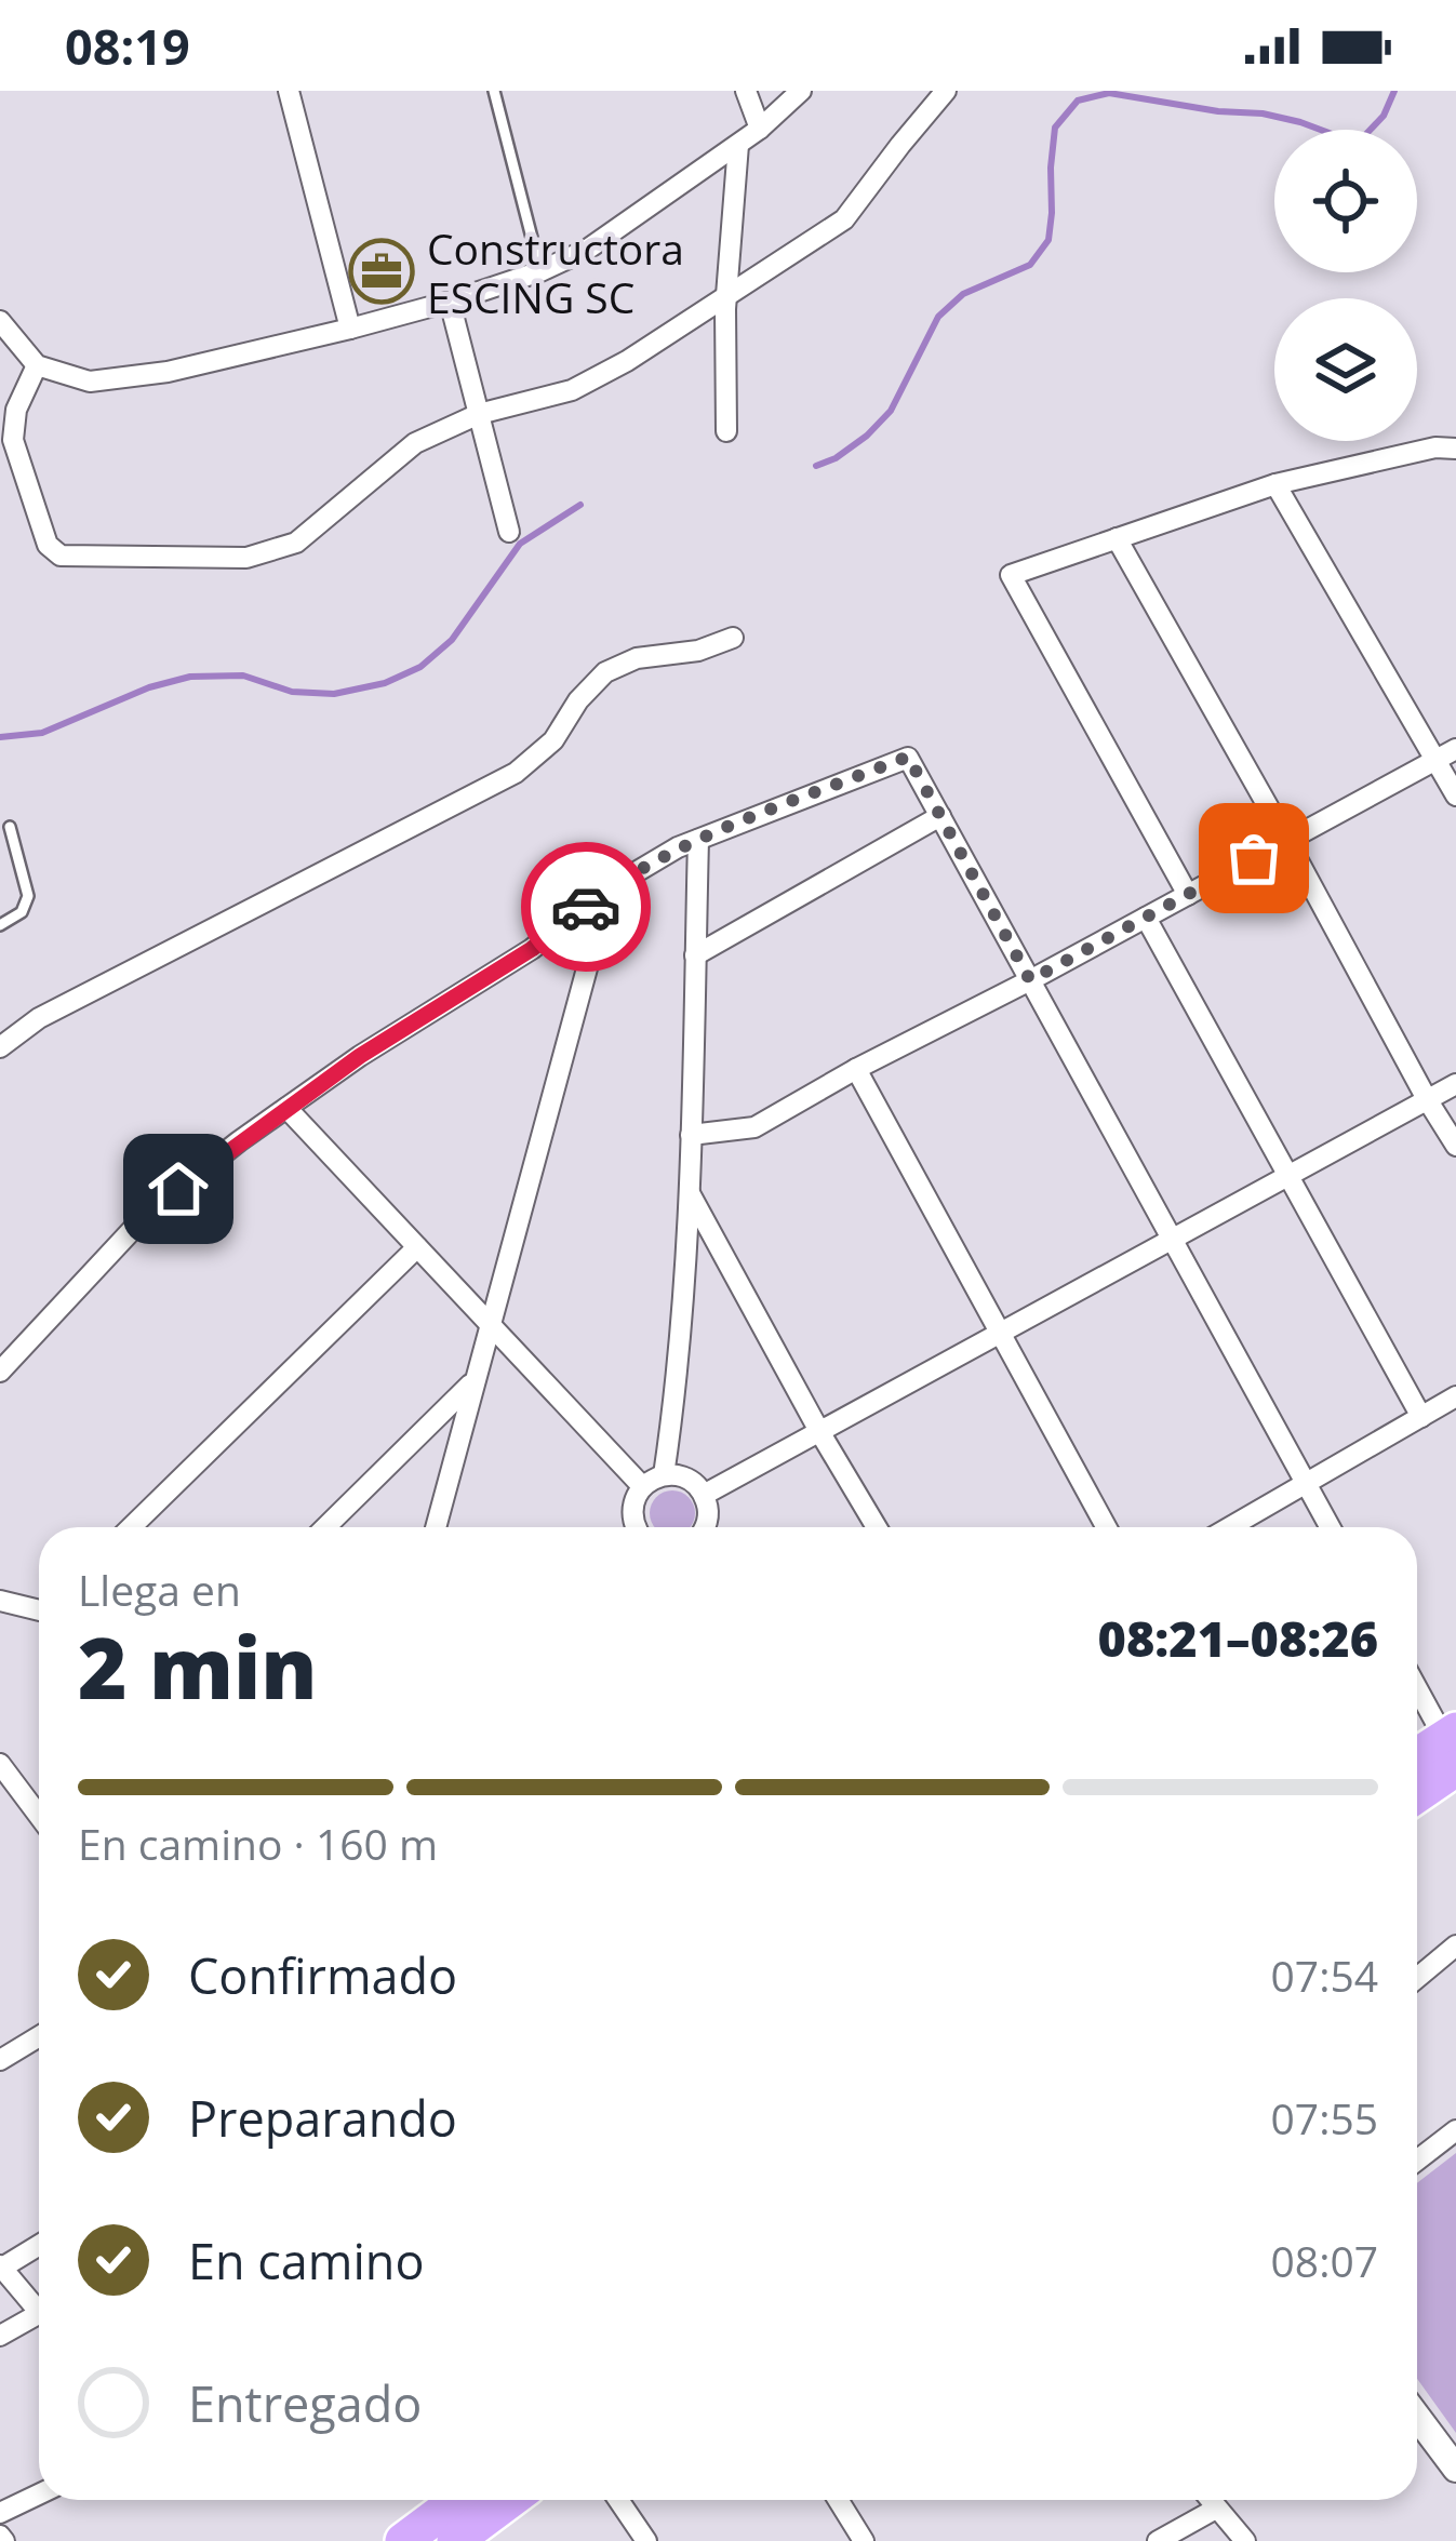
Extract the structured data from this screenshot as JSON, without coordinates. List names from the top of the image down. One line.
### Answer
{"places":{"office":["Constructora ESCING SC"]},"page":{"status":"08:19","heading":["2 min","Llega en","08:21–08:26"],"bar":"En camino · 160 m","list":[["Confirmado","07:54"],["Preparando","07:55"],["En camino","08:07"],"Entregado"]}}
